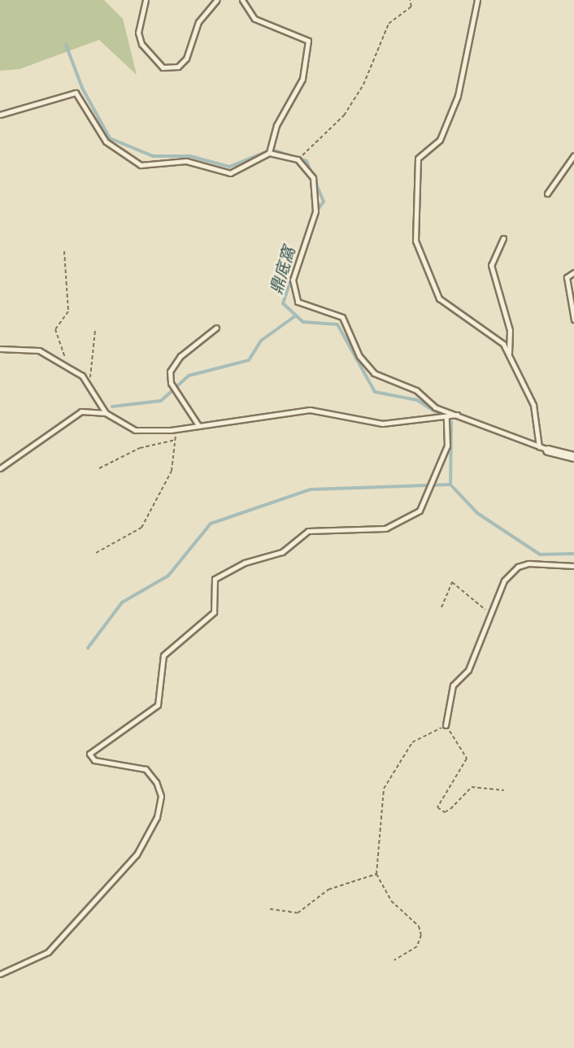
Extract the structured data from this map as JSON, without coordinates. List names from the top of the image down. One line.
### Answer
{"water":["鼎底窩"]}
